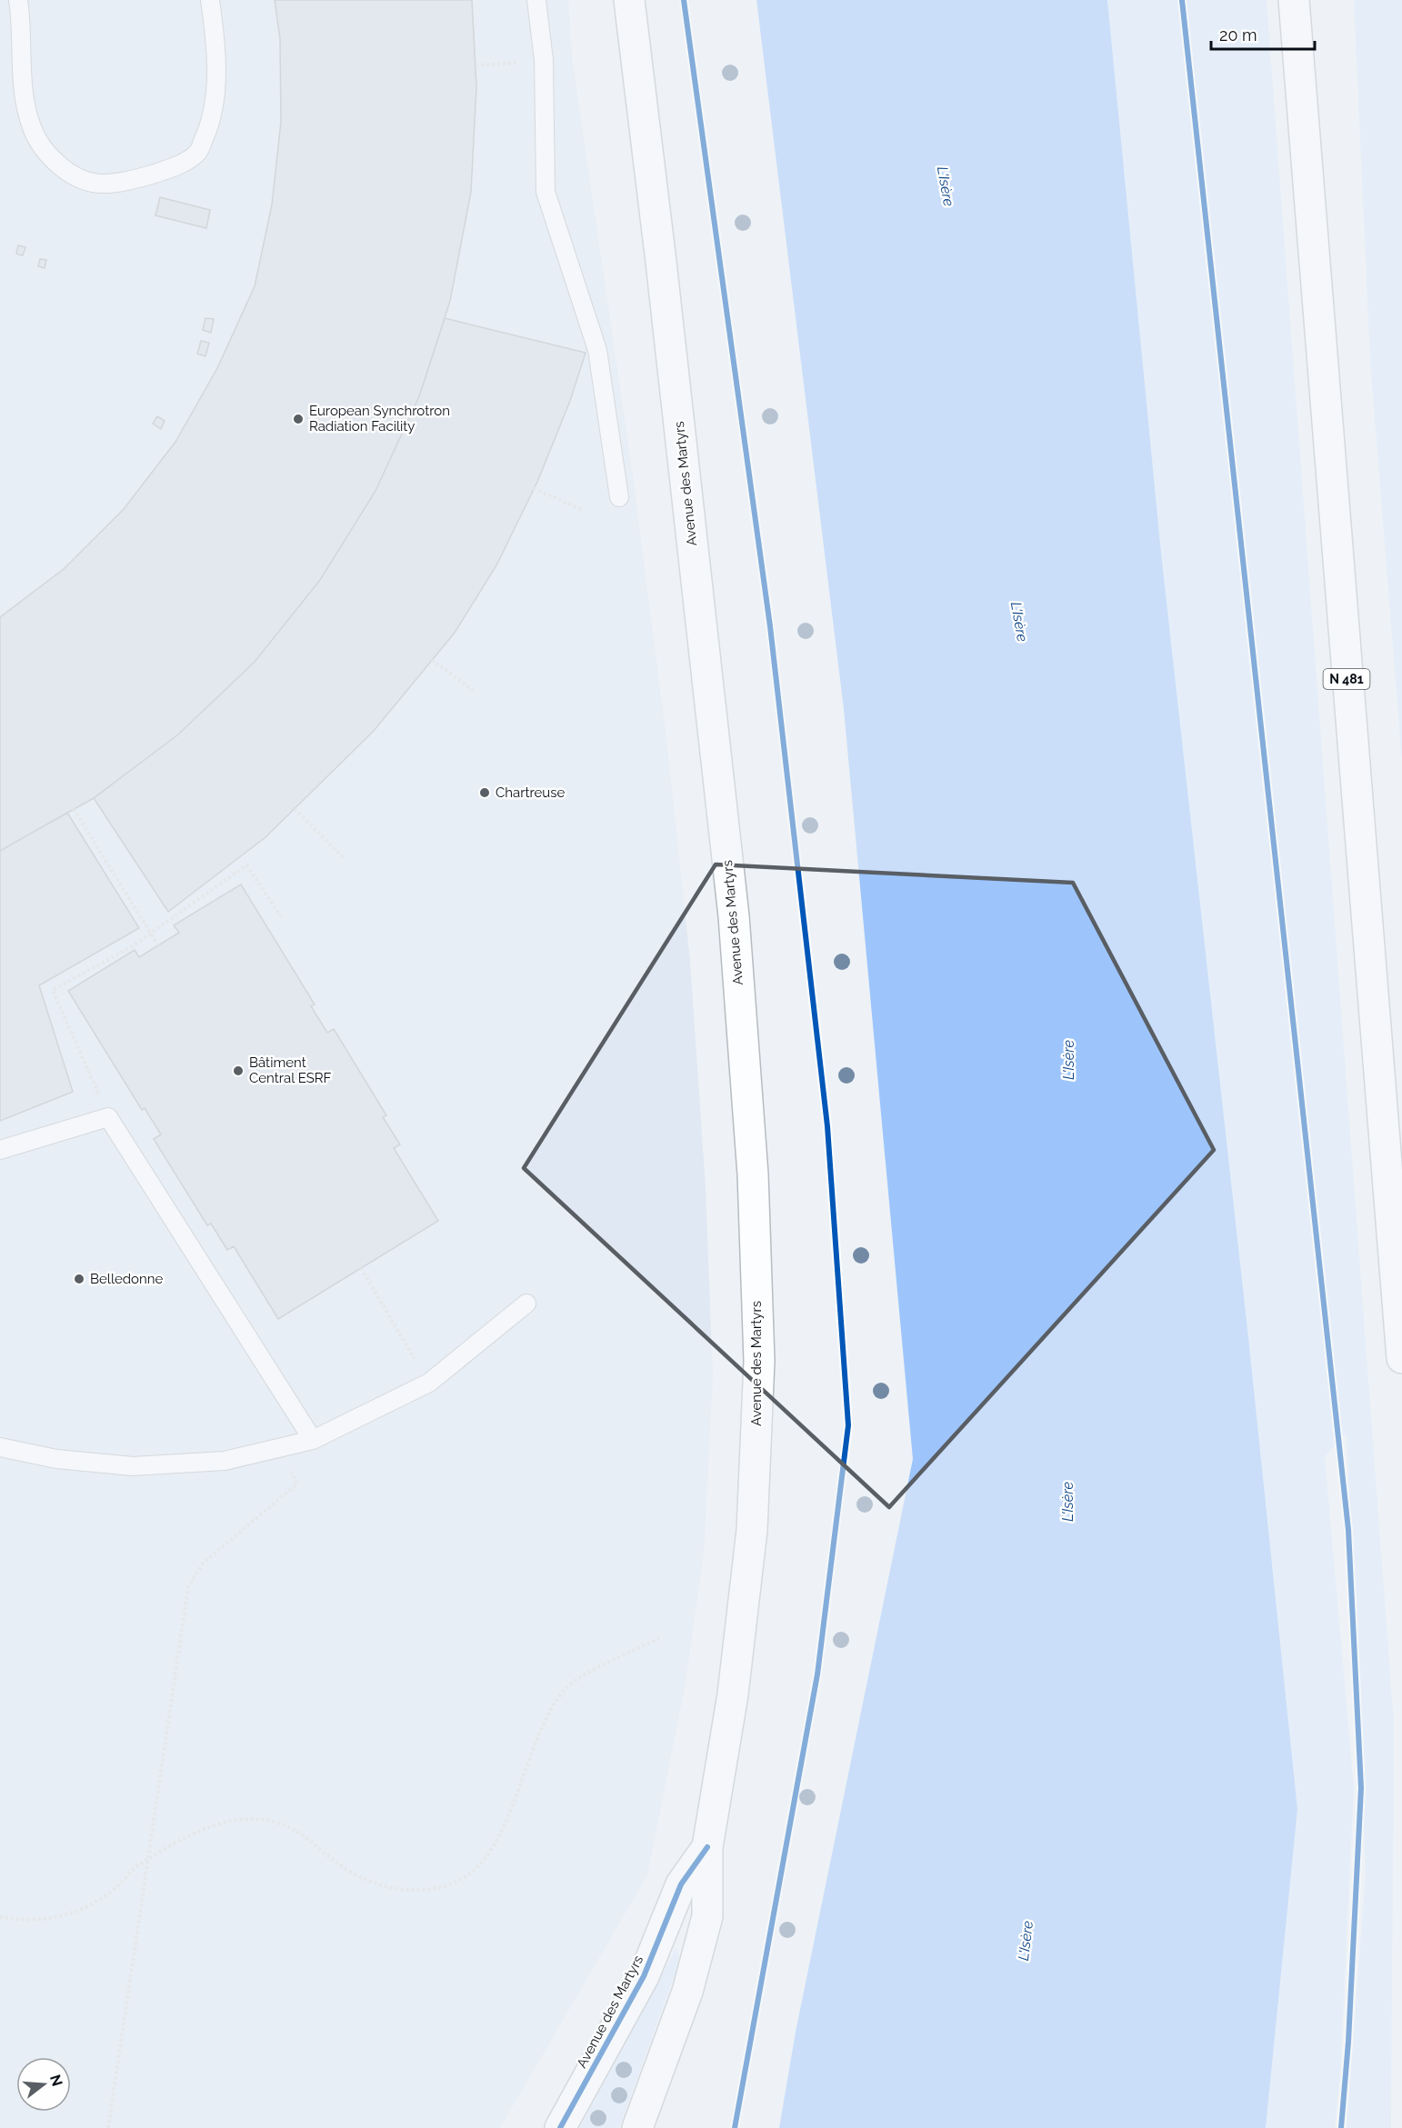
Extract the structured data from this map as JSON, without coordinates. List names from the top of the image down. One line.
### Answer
{"streets":{"main road":["Avenue des Martyrs","N 481"]},"water":["L'Isère"],"places":["European Synchrotron Radiation Facility","Chartreuse","Bâtiment Central ESRF","Belledonne"],"scale_bar":"20 m","north":"right"}
